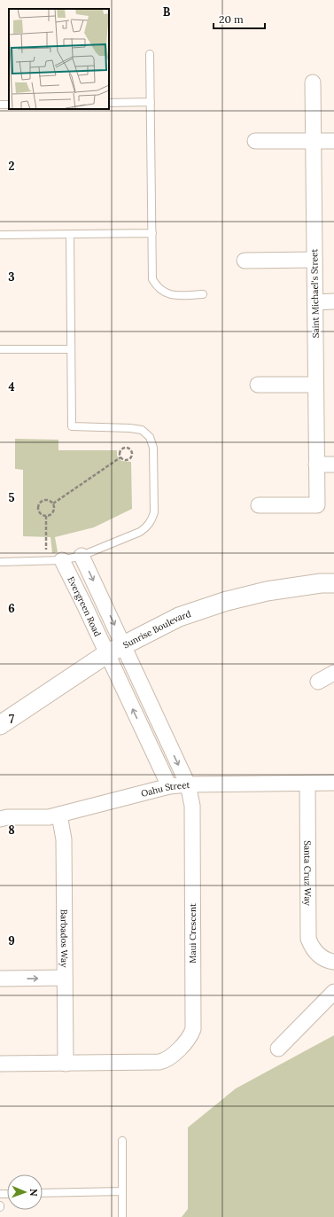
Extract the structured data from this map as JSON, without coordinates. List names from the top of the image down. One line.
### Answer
{"streets":{"street":["Saint Michael's Street","Evergreen Road","Sunrise Boulevard","Oahu Street","Santa Cruz Way","Maui Crescent","Barbados Way"]},"crossings":[["Evergreen Road","Sunrise Boulevard"],["Sunrise Boulevard","Maui Crescent"],["Oahu Street","Santa Cruz Way"],["Oahu Street","Maui Crescent"],["Oahu Street","Barbados Way"],["Maui Crescent","Barbados Way"]],"scale_bar":"20 m","north":"right","grid":{"columns":["B"],"rows":["2","3","4","5","6","7","8","9"]}}
